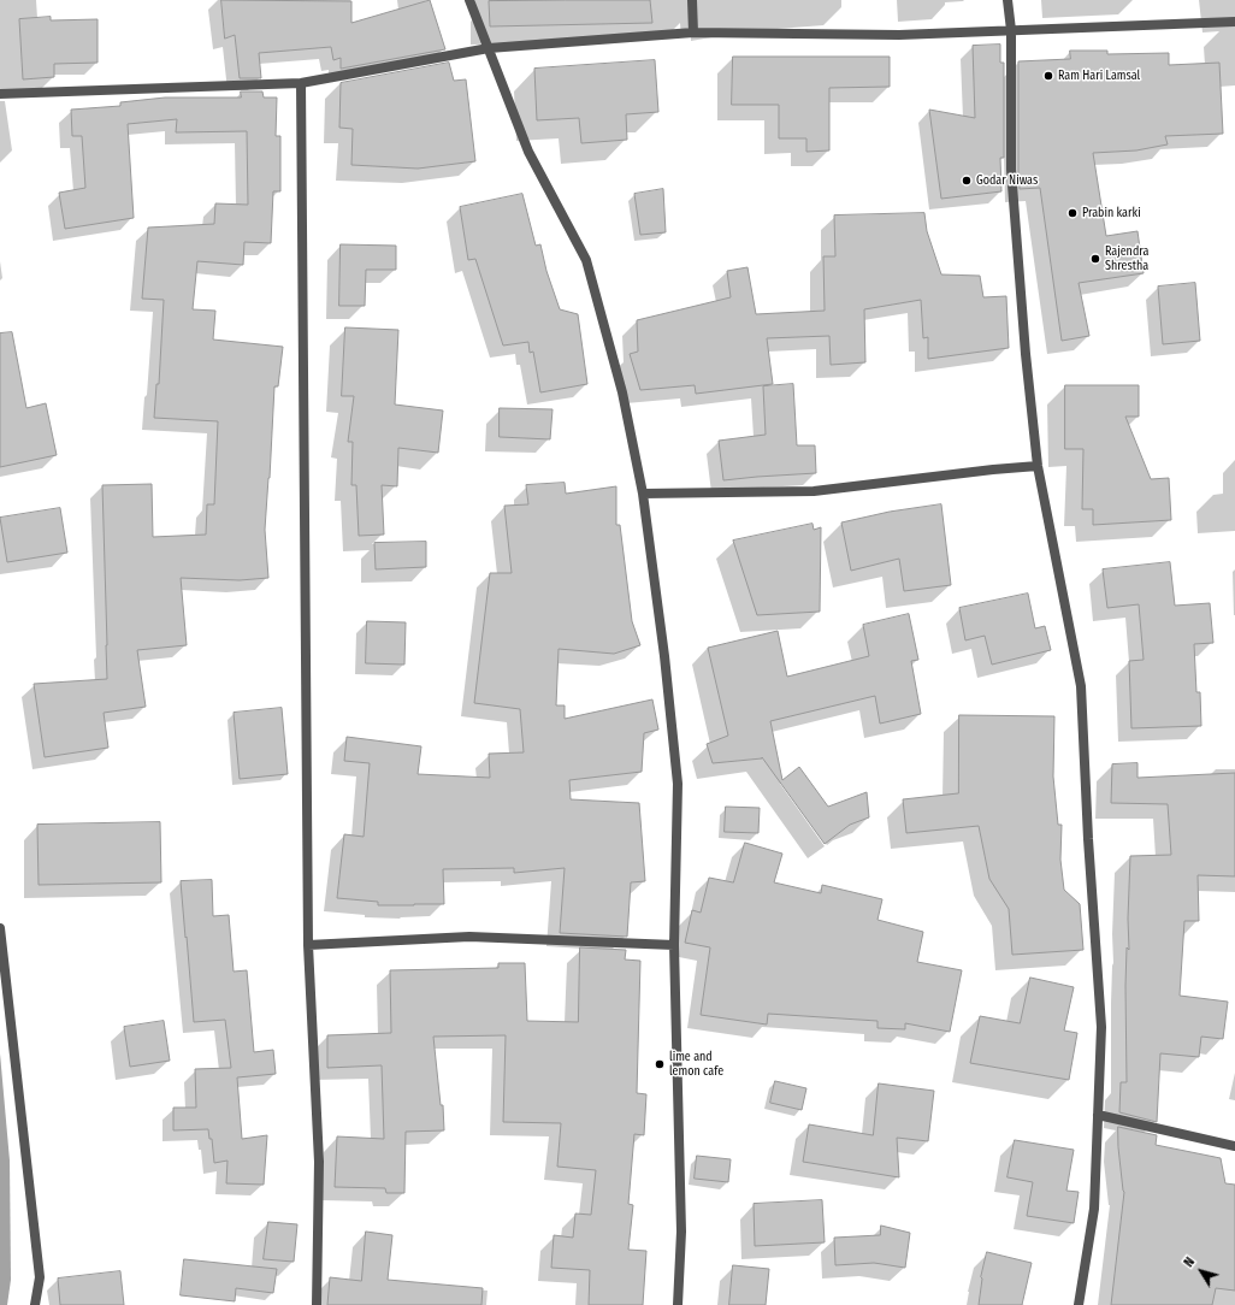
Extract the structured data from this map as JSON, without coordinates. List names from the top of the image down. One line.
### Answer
{"places":["Ram Hari Lamsal","Godar Niwas","Prabin karki","Rajendra Shrestha","lime and lemon cafe"],"north":"top left"}
